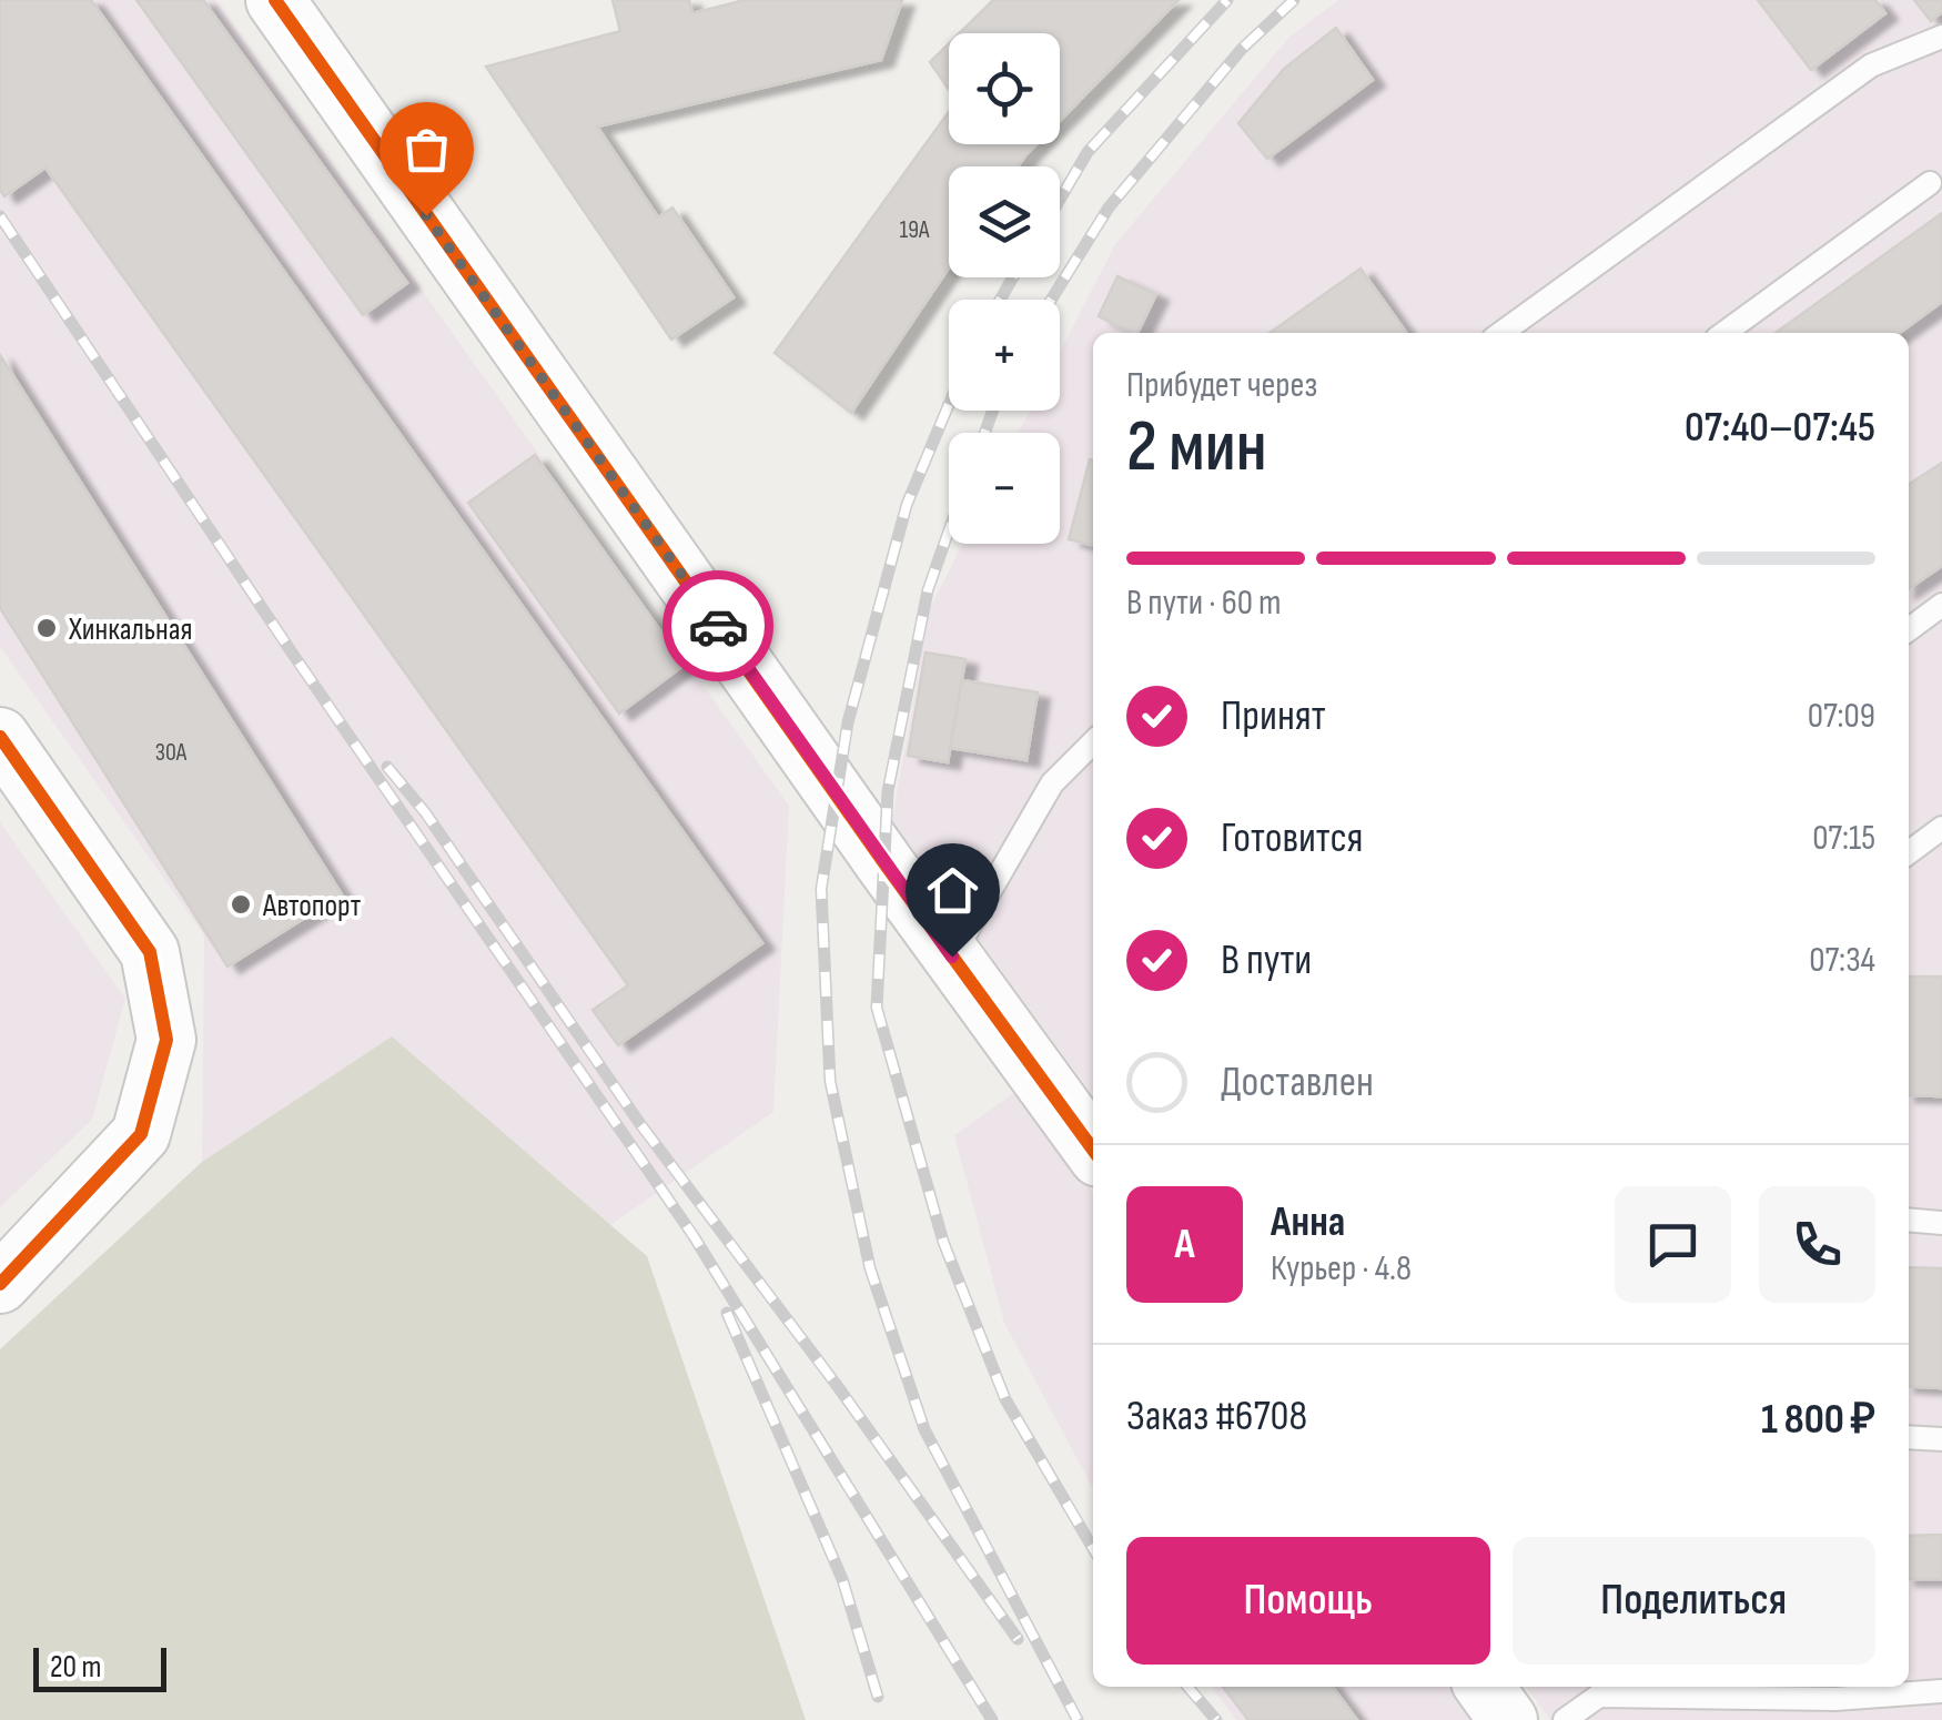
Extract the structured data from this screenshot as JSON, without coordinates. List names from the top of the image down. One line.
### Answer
{"places":["Хинкальная","Автопорт"],"house_numbers":["19А","30А"],"scale_bar":"20 m","page":{"map_buttons":["+","−"],"heading":["2 мин","Прибудет через","07:40–07:45"],"panel":["Анна","Курьер · 4.8","Заказ #6708","1 800 ₽"],"bar":"В пути · 60 m","list":[["Принят","07:09"],["Готовится","07:15"],["В пути","07:34"],"Доставлен"],"round":"А","buttons":["Помощь","Поделиться"],"scale":"20 m"}}
